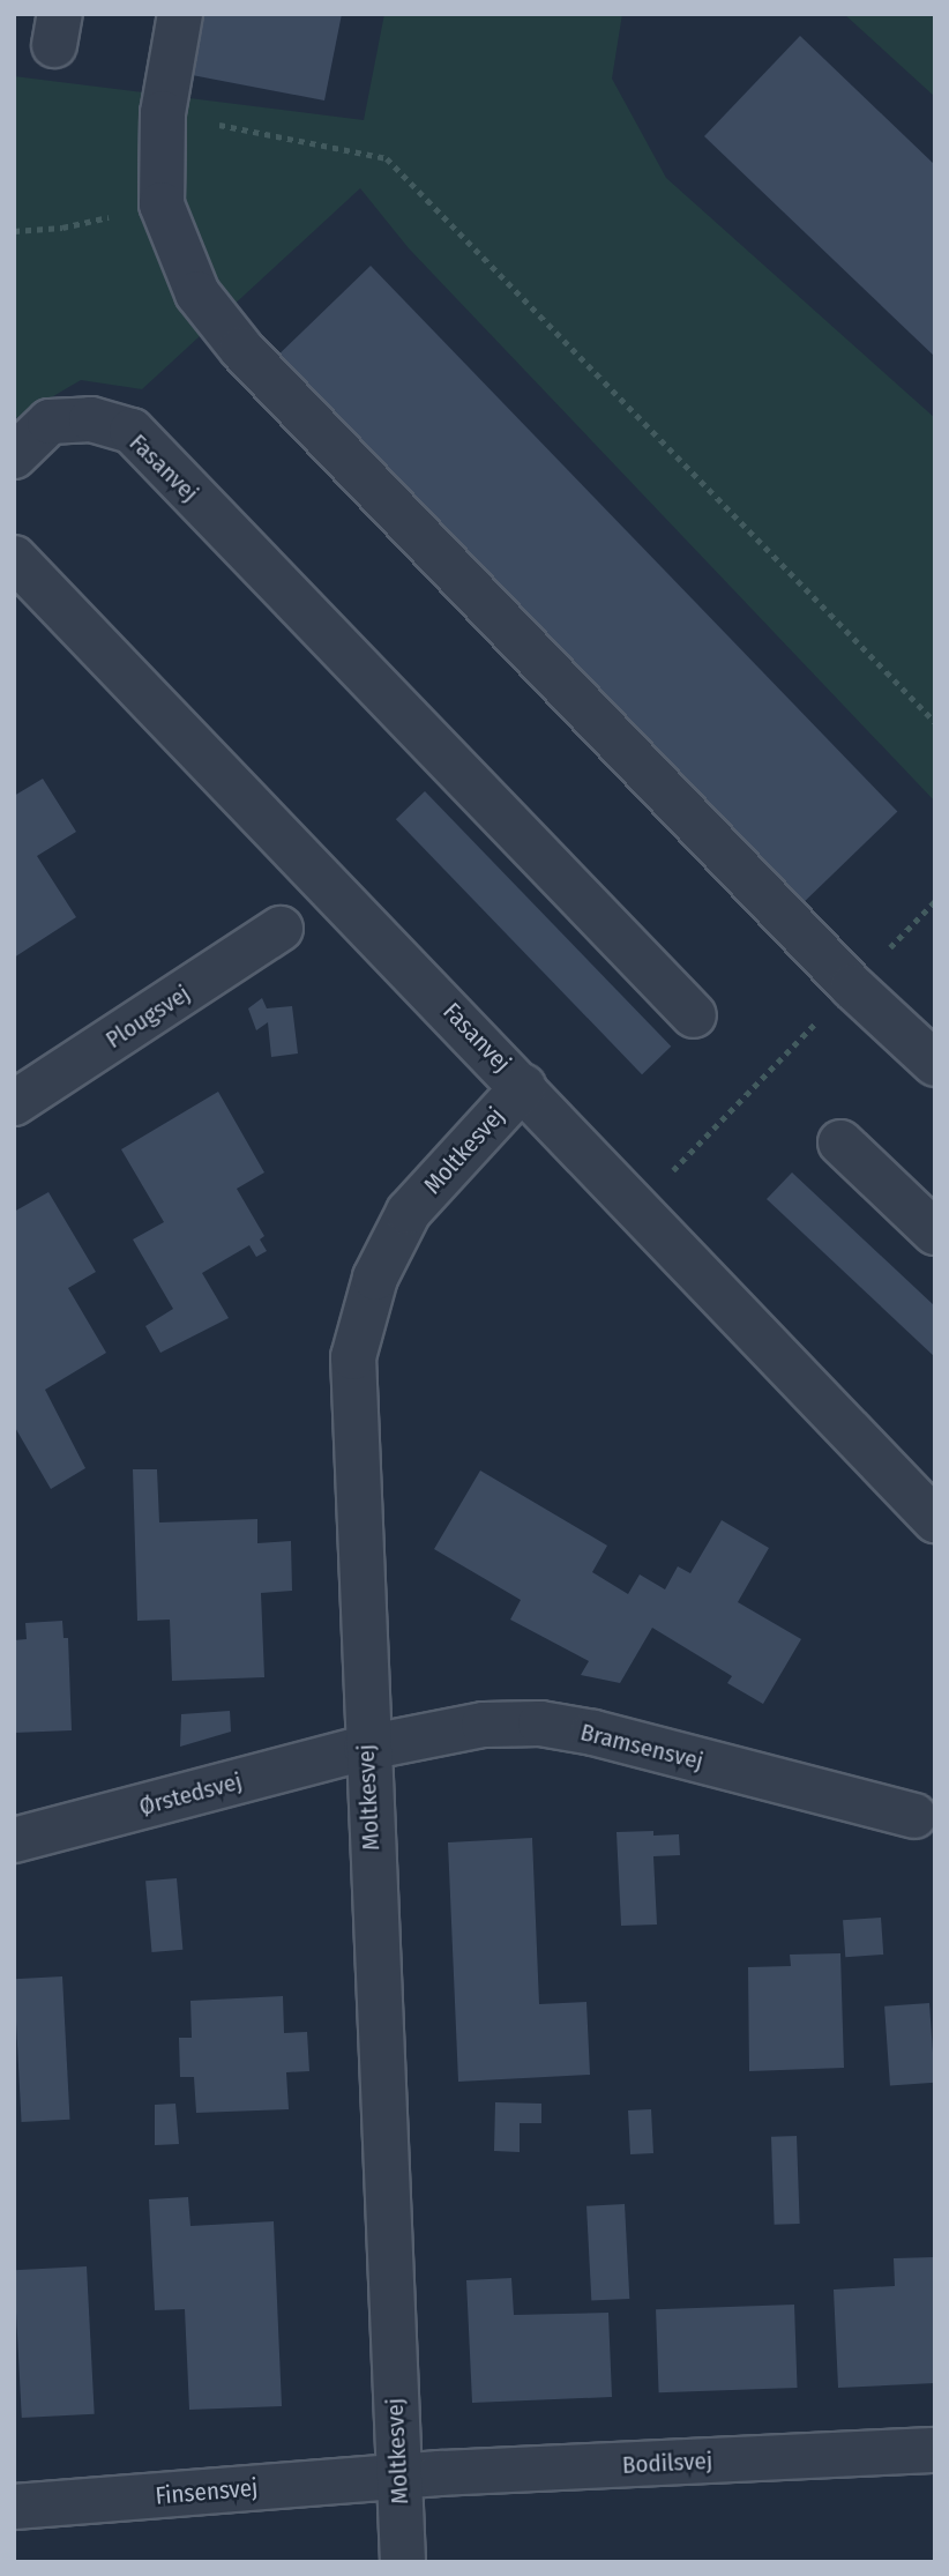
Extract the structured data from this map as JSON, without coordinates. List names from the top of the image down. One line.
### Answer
{"streets":{"street":["Fasanvej","Plougsvej","Moltkesvej","Bramsensvej","Ørstedsvej","Bodilsvej","Finsensvej"]},"crossings":[["Fasanvej","Moltkesvej"],["Moltkesvej","Bramsensvej"],["Moltkesvej","Ørstedsvej"],["Moltkesvej","Bodilsvej"],["Moltkesvej","Finsensvej"],["Bramsensvej","Ørstedsvej"],["Bodilsvej","Finsensvej"]]}
